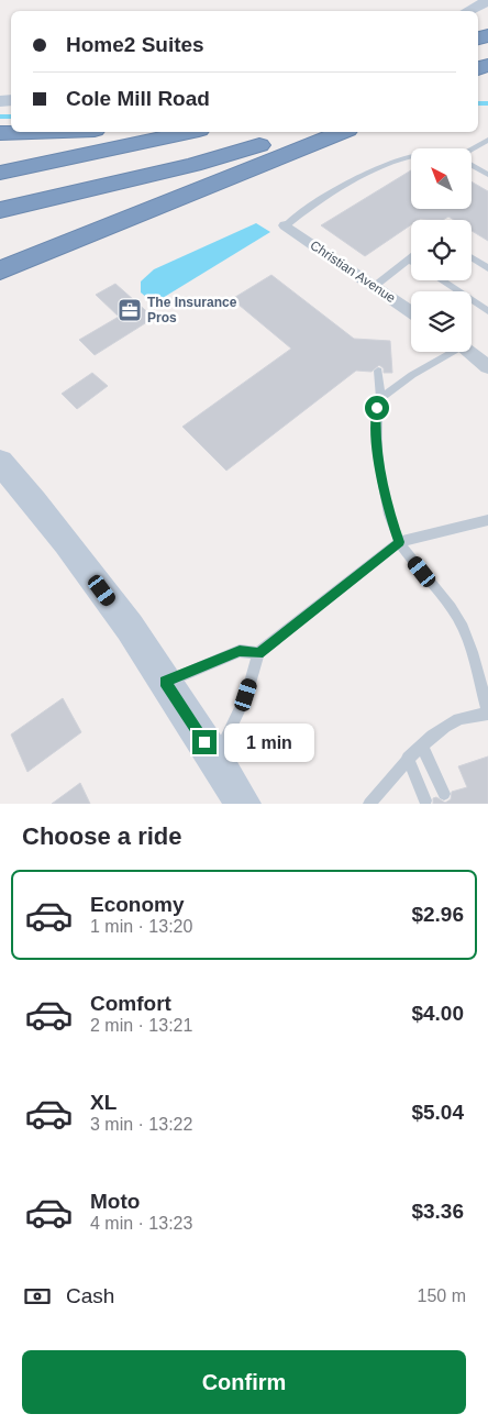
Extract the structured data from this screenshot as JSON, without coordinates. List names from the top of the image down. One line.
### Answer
{"streets":{"street":["Christian Avenue"]},"places":{"office":["The Insurance Pros"]},"north":"top left","page":{"banner":["Home2 Suites","Cole Mill Road"],"bubble":"1 min","heading":"Choose a ride","list":[{"name":"Economy","note":"1 min · 13:20","value":"$2.96"},{"name":"Comfort","note":"2 min · 13:21","value":"$4.00"},{"name":"XL","note":"3 min · 13:22","value":"$5.04"},{"name":"Moto","note":"4 min · 13:23","value":"$3.36"}],"pay":["Cash","150 m"],"buttons":"Confirm"}}
